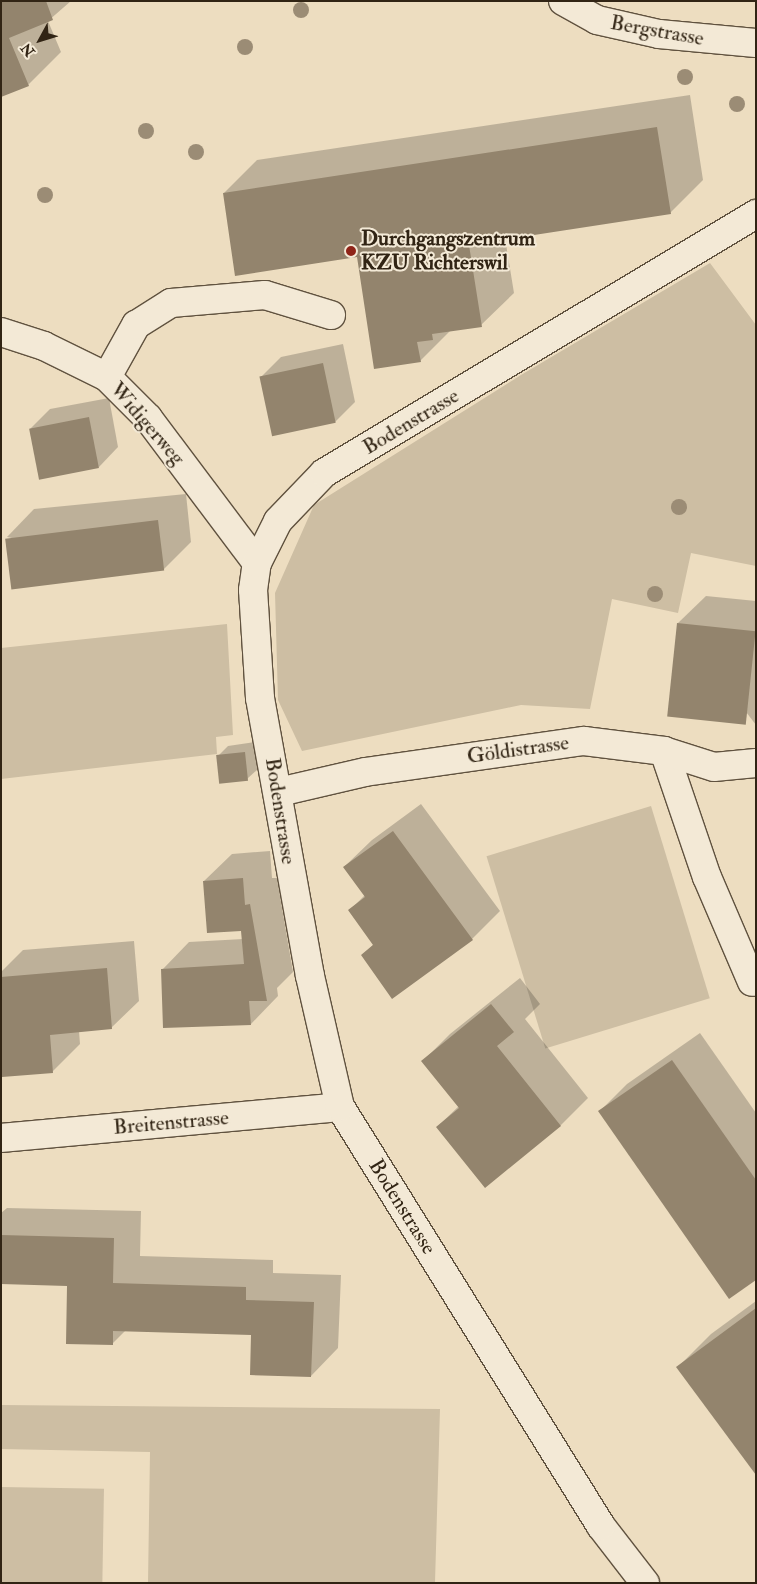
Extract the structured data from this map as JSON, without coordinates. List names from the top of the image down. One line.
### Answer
{"streets":{"street":["Bergstrasse","Bodenstrasse","Widigerweg","Göldistrasse","Breitenstrasse"]},"crossings":[["Bodenstrasse","Widigerweg"],["Bodenstrasse","Göldistrasse"],["Bodenstrasse","Breitenstrasse"]],"places":["Durchgangszentrum KZU Richterswil"],"north":"bottom left"}
